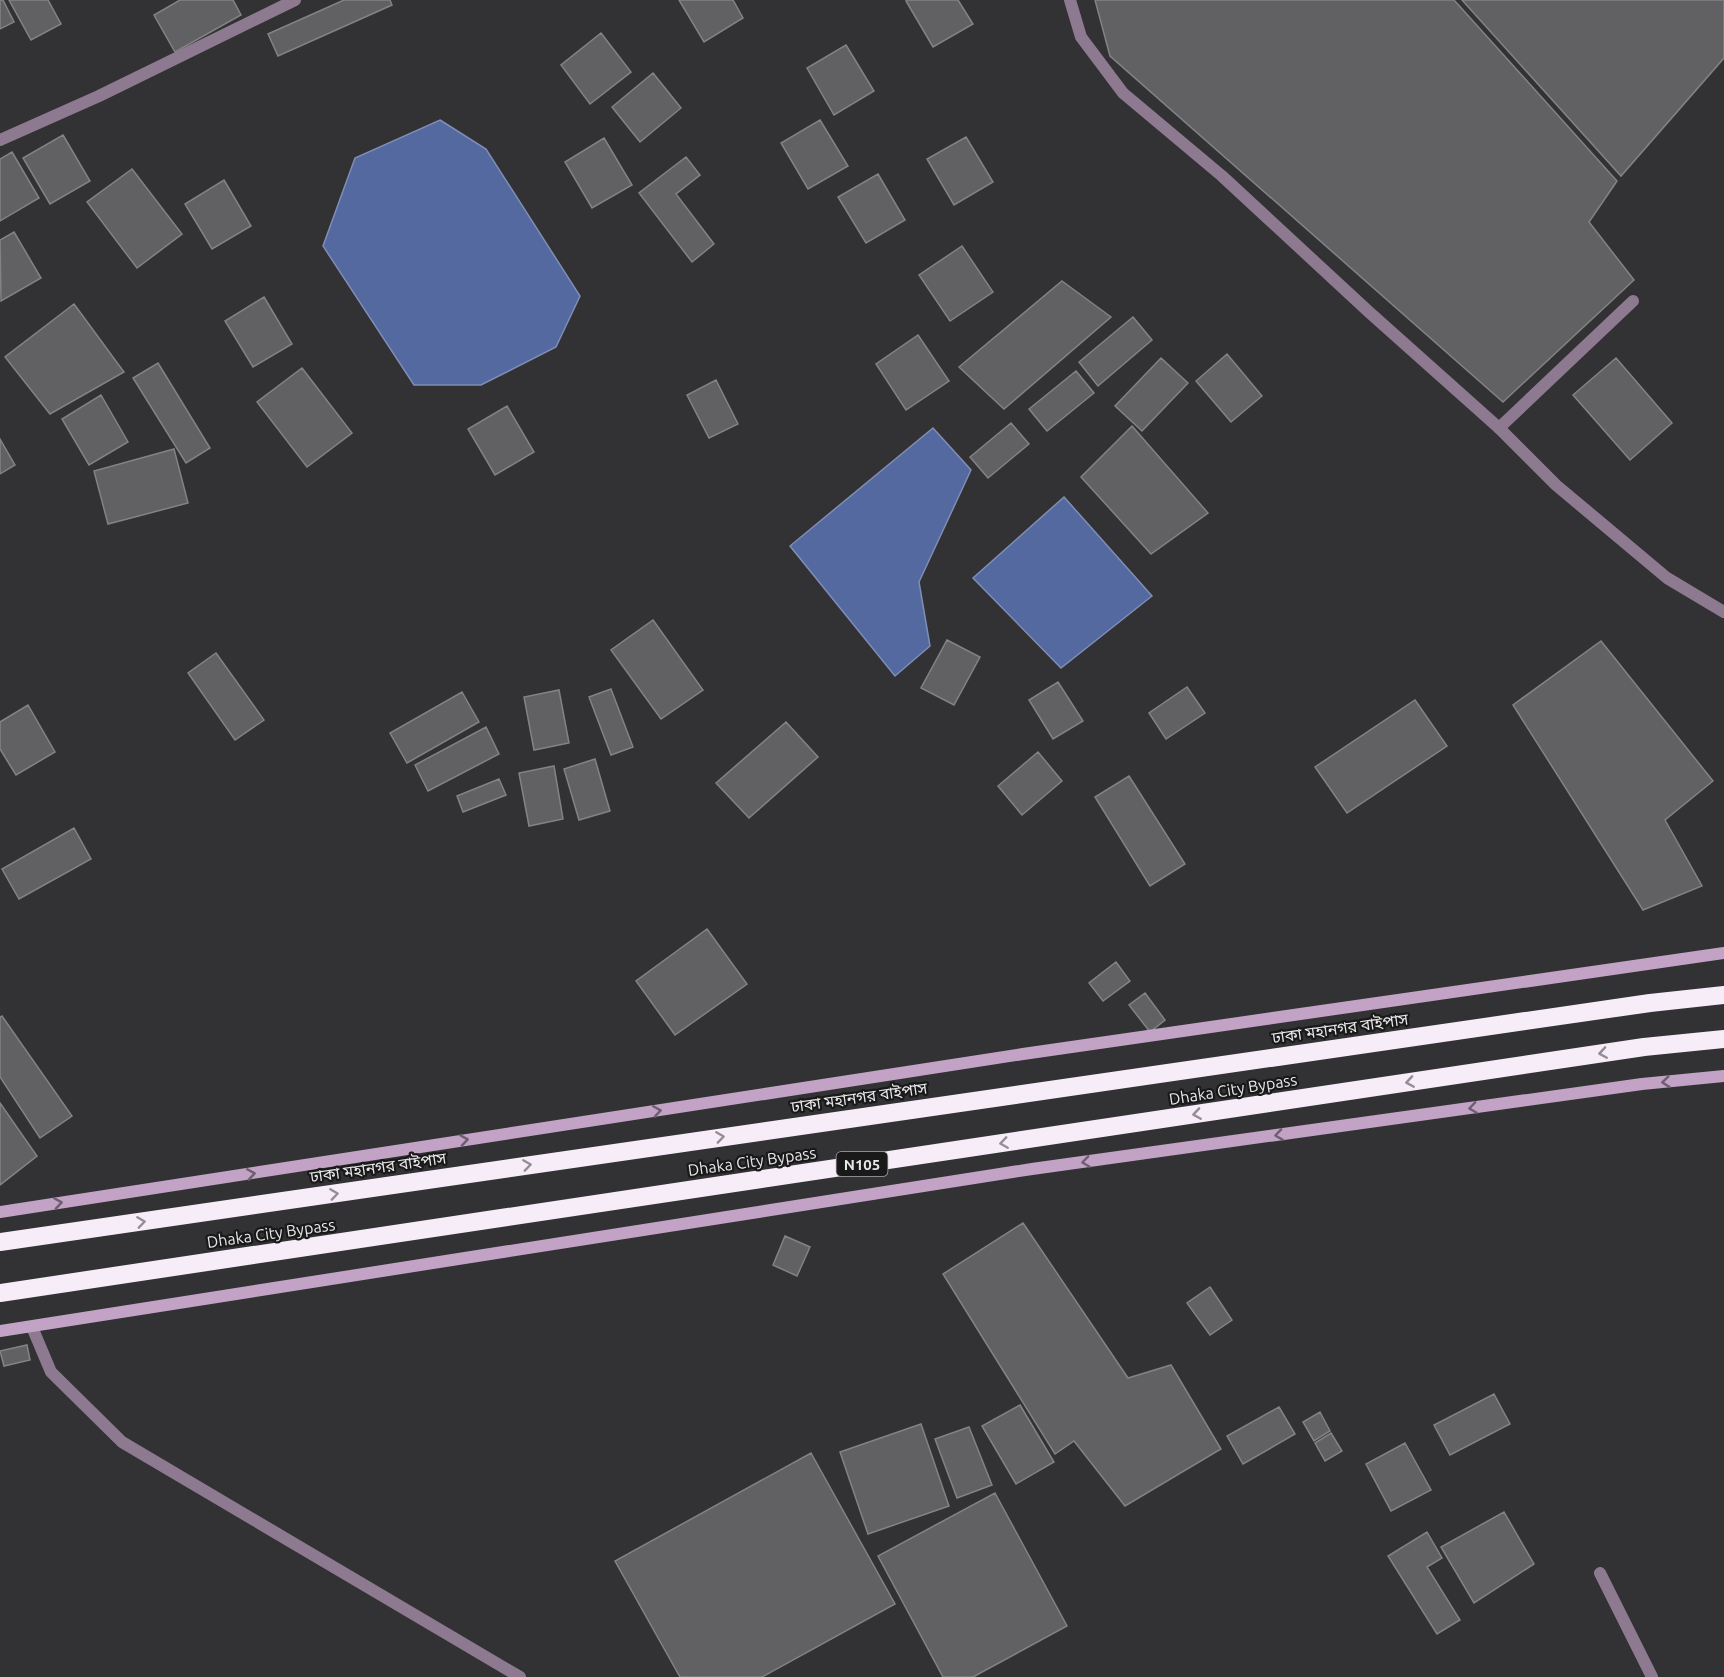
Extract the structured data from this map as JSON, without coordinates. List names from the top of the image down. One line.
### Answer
{"streets":{"highway":["ঢাকা মহানগর বাইপাস","Dhaka City Bypass","N105"]},"one_way":["ঢাকা মহানগর বাইপাস","Dhaka City Bypass"]}
